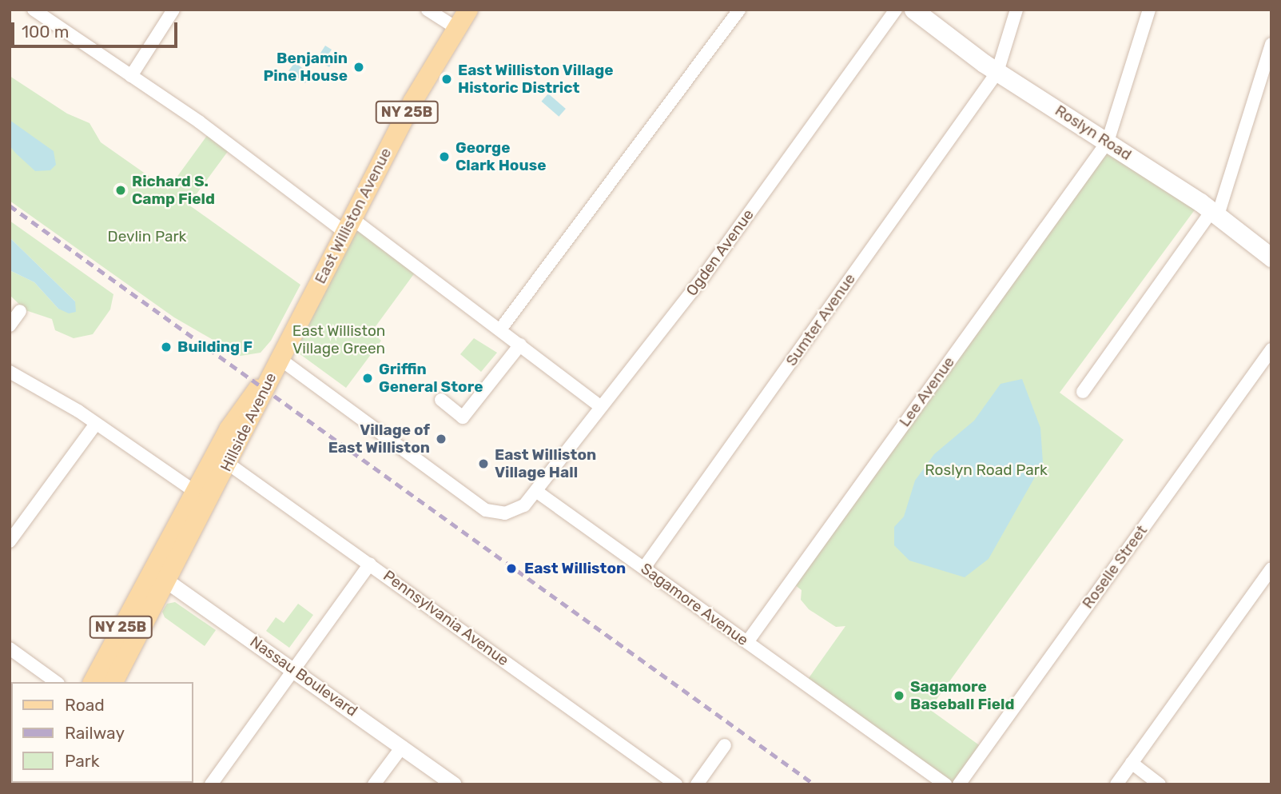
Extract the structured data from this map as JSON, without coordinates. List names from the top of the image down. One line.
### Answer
{"streets":{"main road":["NY 25B","Roslyn Road","East Williston Avenue","Hillside Avenue"],"street":["Ogden Avenue","Sumter Avenue","Lee Avenue","Roselle Street","Sagamore Avenue","Pennsylvania Avenue","Nassau Boulevard"]},"crossings":[["Roslyn Road","Sumter Avenue"],["Roslyn Road","Lee Avenue"],["East Williston Avenue","Hillside Avenue"],["Ogden Avenue","Sagamore Avenue"],["Sumter Avenue","Sagamore Avenue"],["Lee Avenue","Sagamore Avenue"],["Hillside Avenue","Pennsylvania Avenue"],["Hillside Avenue","Nassau Boulevard"]],"parks":["Devlin Park","East Williston Village Green","Roslyn Road Park"],"places":["Benjamin Pine House","East Williston Village Historic District","George Clark House","Richard S. Camp Field","Building F","Griffin General Store","Village of East Williston","East Williston Village Hall","East Williston","Sagamore Baseball Field"],"legend":["Road","Railway","Park"],"scale_bar":"100 m"}
